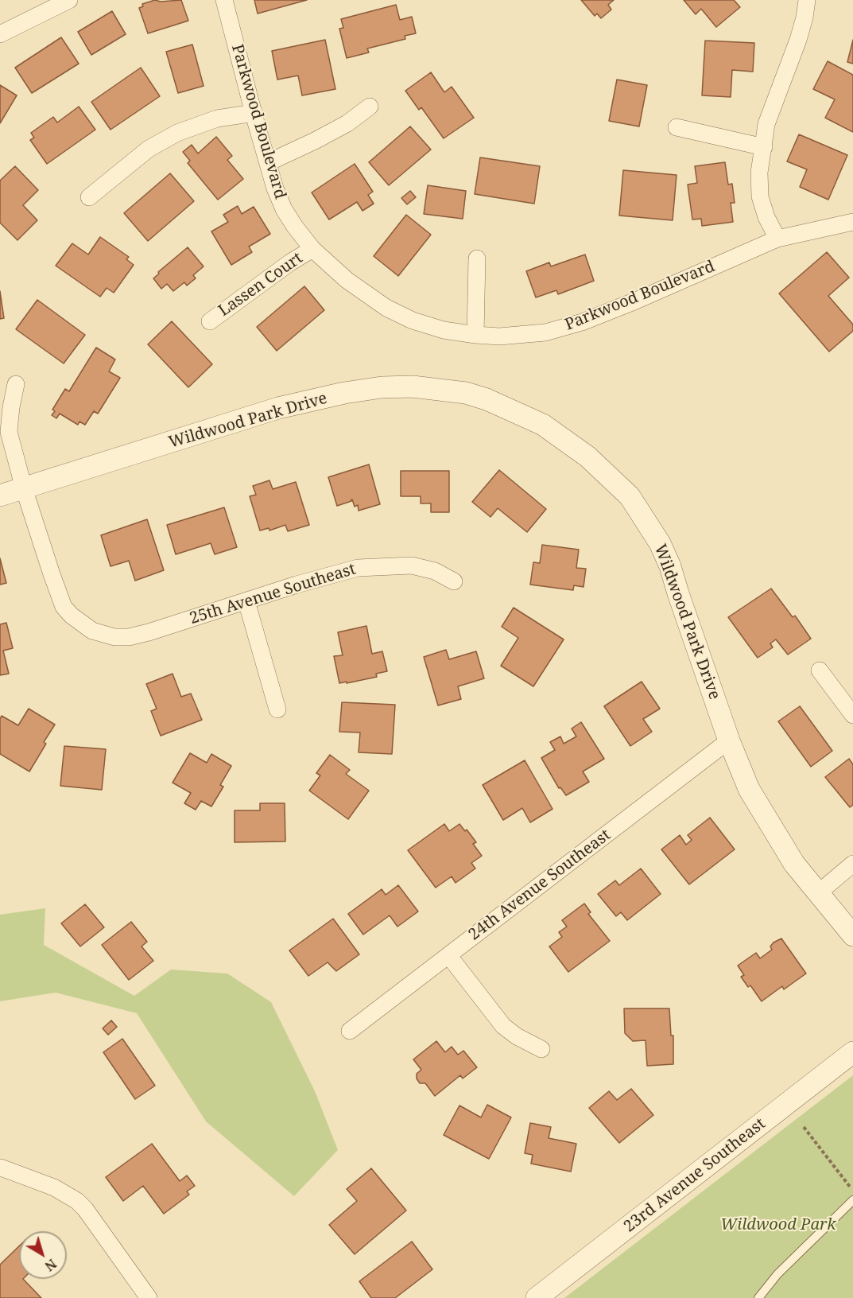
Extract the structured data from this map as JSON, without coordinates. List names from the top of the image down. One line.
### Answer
{"streets":{"street":["Parkwood Boulevard","Lassen Court","Wildwood Park Drive","25th Avenue Southeast","24th Avenue Southeast","23rd Avenue Southeast"]},"crossings":[["Parkwood Boulevard","Lassen Court"],["Wildwood Park Drive","25th Avenue Southeast"],["Wildwood Park Drive","24th Avenue Southeast"]],"parks":["Wildwood Park"],"north":"bottom right"}
